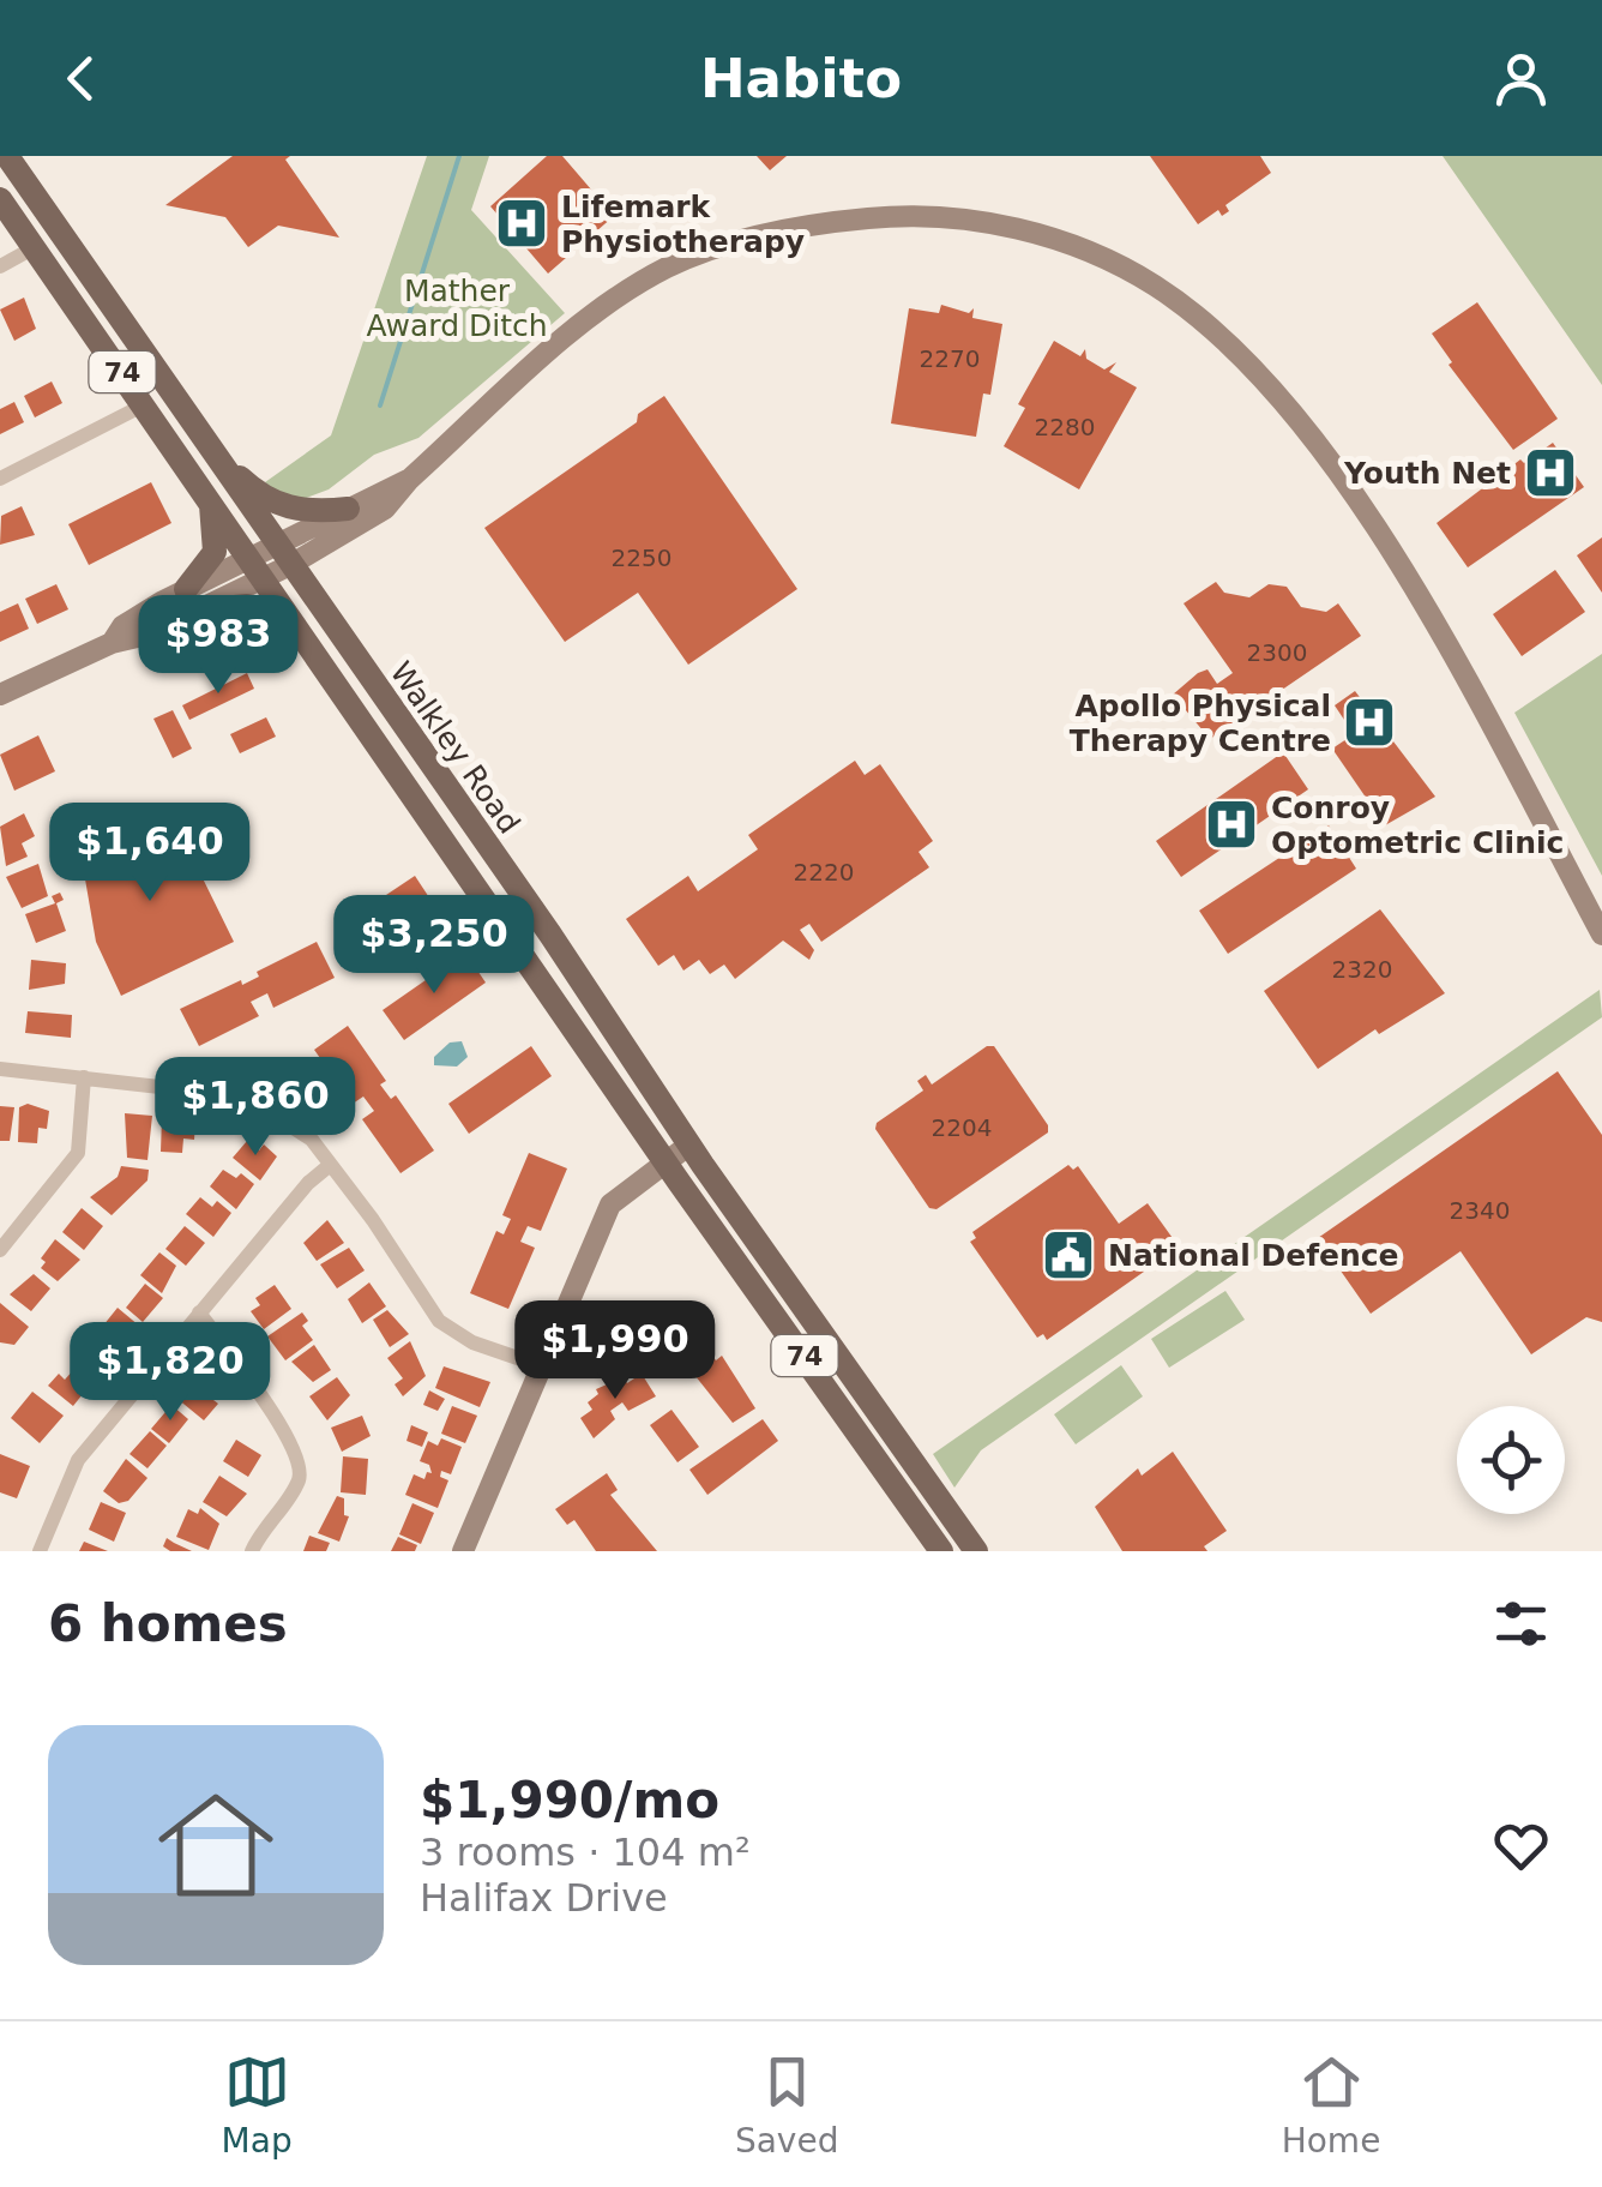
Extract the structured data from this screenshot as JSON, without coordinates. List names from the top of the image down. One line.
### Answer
{"streets":{"main road":["74","Walkley Road"]},"parks":["Mather Award Ditch"],"places":{"hospital":["Lifemark Physiotherapy","Youth Net","Apollo Physical Therapy Centre","Conroy Optometric Clinic"],"public building":["National Defence"]},"house_numbers":["2270","2280","2250","2300","2220","2320","2204","2340"],"page":{"header":"Habito","price":["$983","$1,640","$3,250","$1,860","$1,990","$1,820"],"heading":"6 homes","list":[{"name":"$1,990/mo","note":"3 rooms · 104 m² · Halifax Drive"}],"tabs":["Map","Saved","Home"]}}
